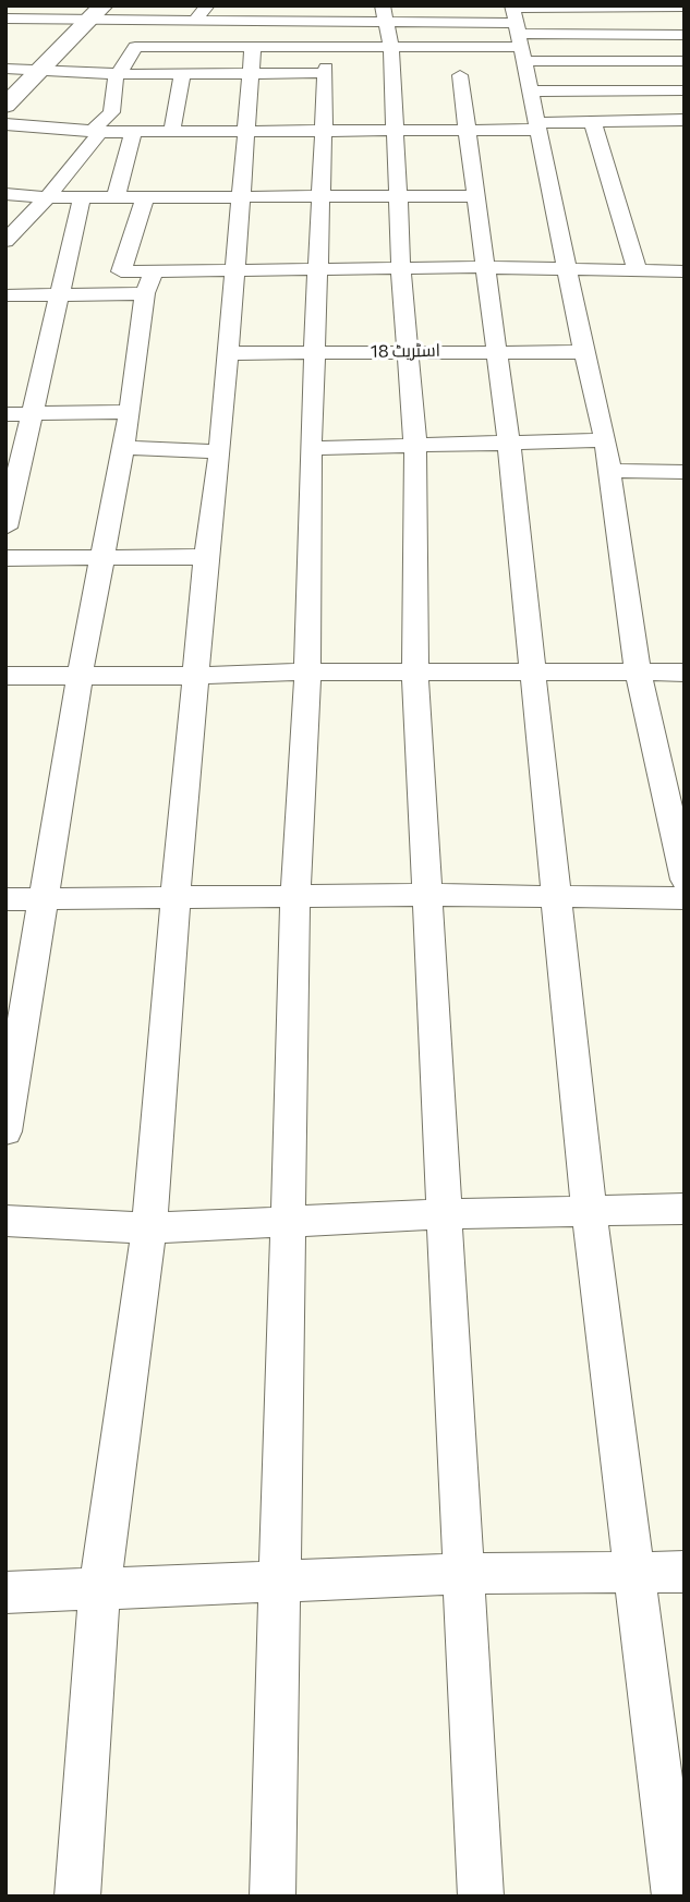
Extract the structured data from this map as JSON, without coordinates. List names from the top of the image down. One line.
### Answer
{"streets":{"street":["اسٹریٹ 18"]}}
